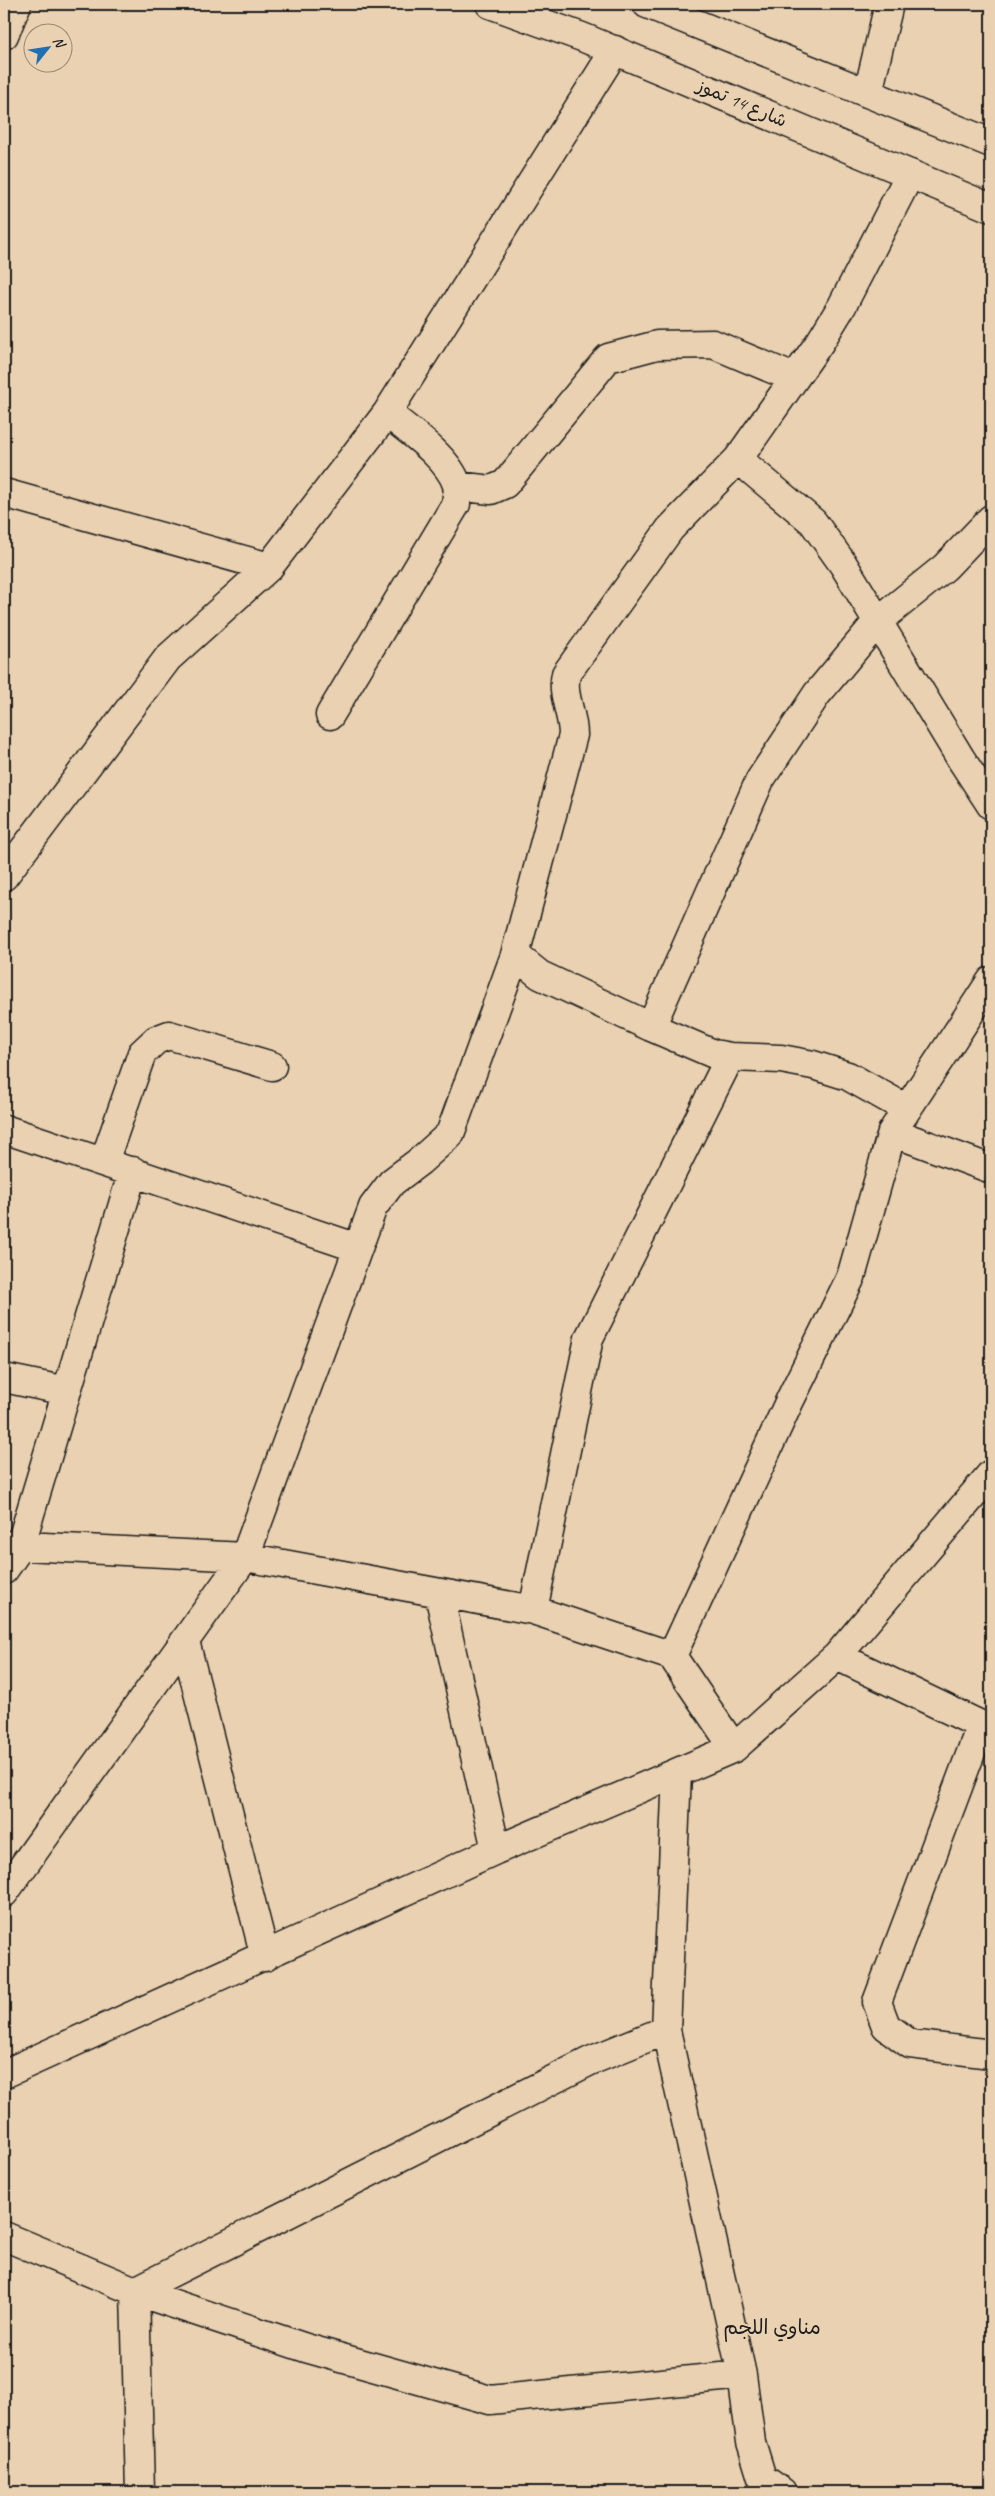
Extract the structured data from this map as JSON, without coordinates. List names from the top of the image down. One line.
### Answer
{"streets":{"street":["شارع 14 تموز"]},"districts":["مناوي اللجم"],"north":"top right"}
